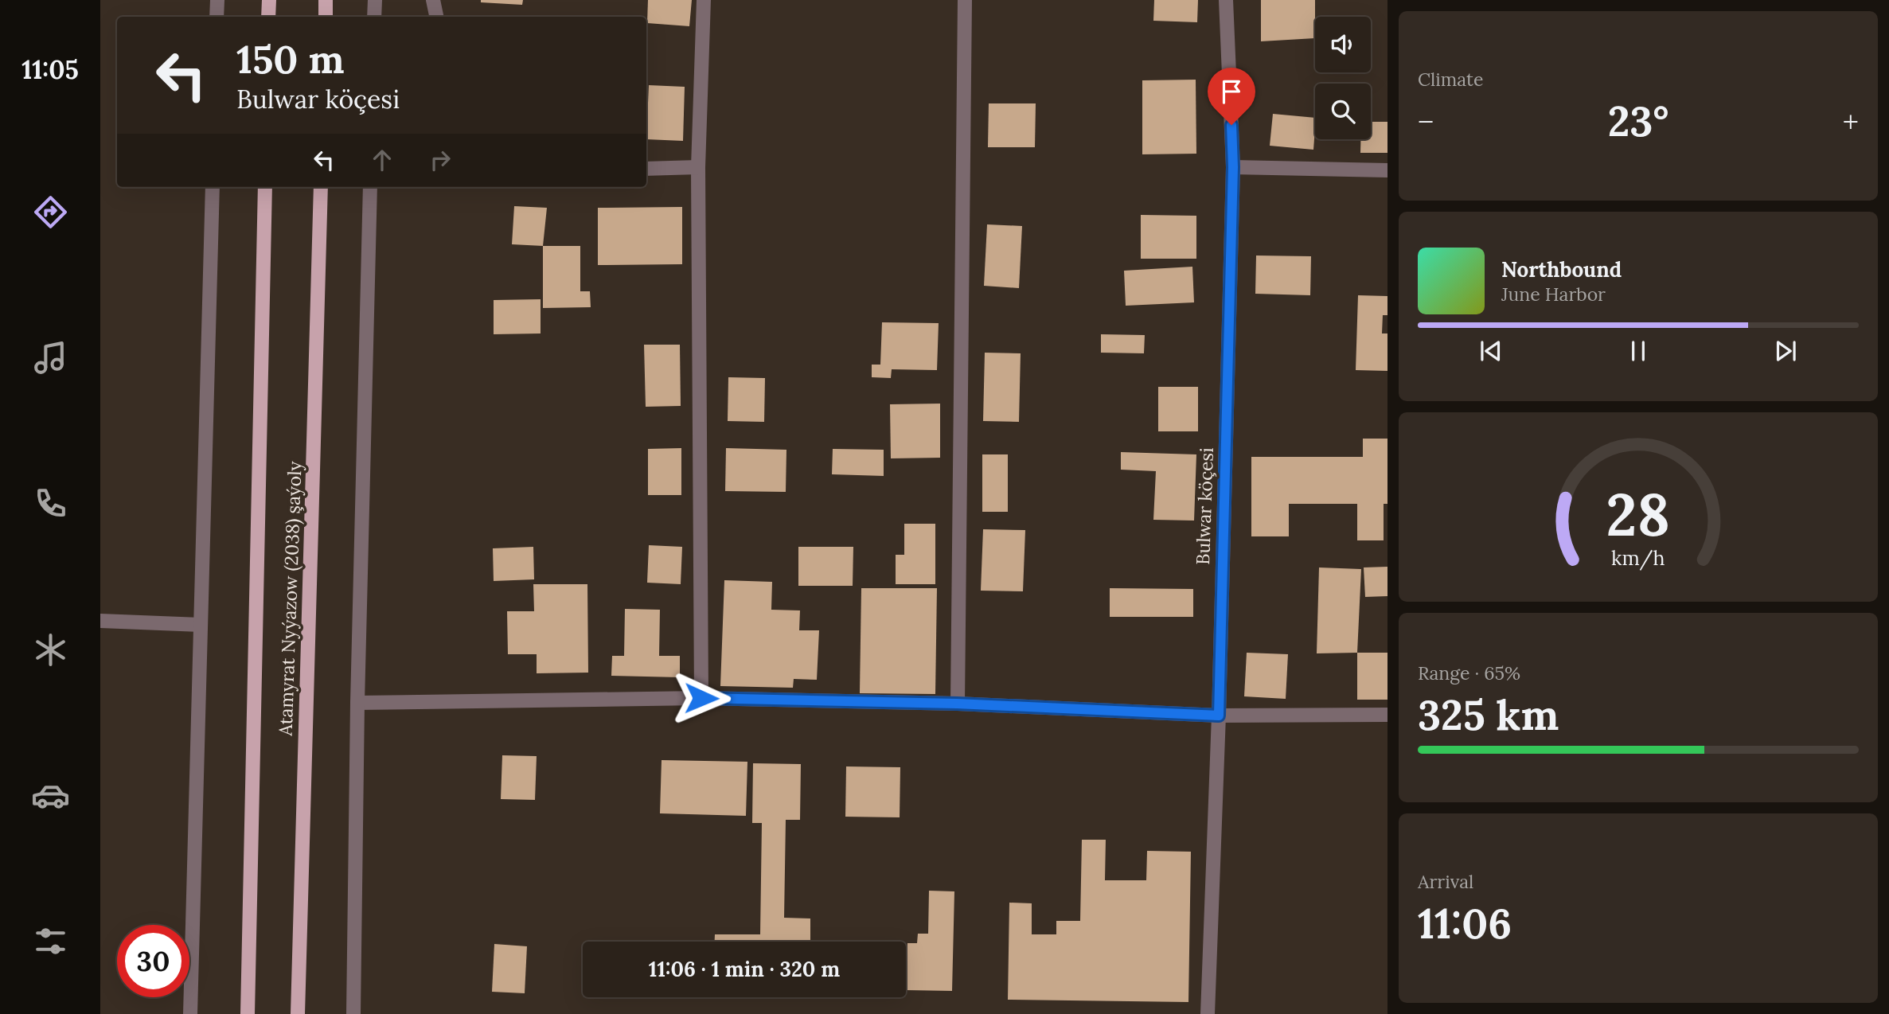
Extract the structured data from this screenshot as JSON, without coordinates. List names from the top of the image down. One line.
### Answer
{"streets":{"main road":["Atamyrat Nyýazow (2038) şaýoly"],"street":["Bulwar köçesi"]},"page":{"tabs":"11:05","tile":["Climate",["Range · 65%","325 km"],["Arrival","11:06"]],"turn":["150 m","Bulwar köçesi"],"heat":["−","23°","+"],"song":["Northbound","June Harbor"],"limit":"30","trip":"11:06 · 1 min · 320 m","gauge":["28","km/h"]}}
